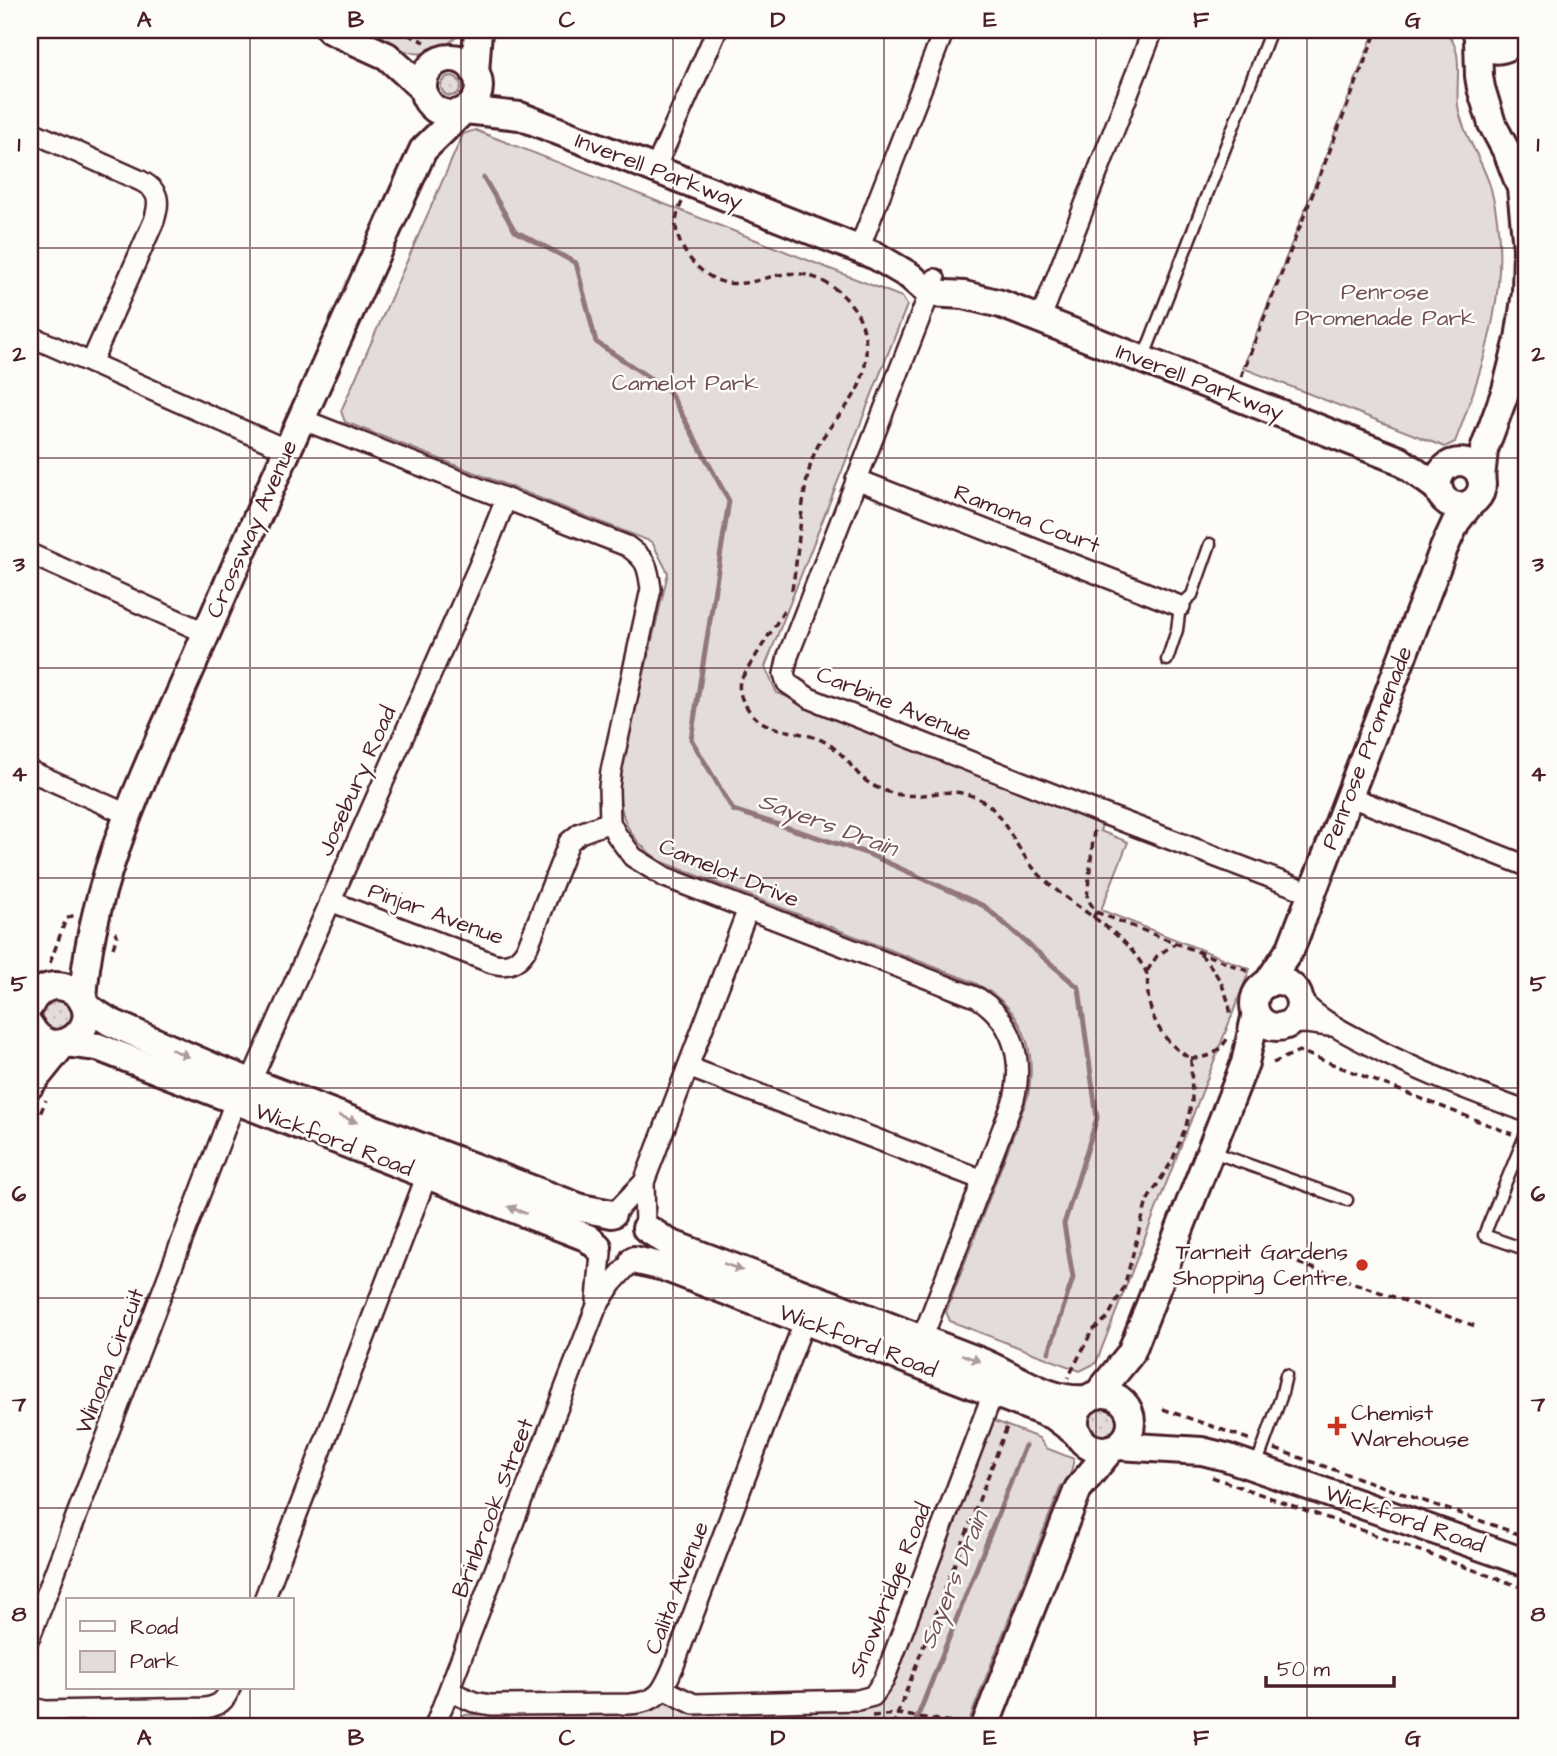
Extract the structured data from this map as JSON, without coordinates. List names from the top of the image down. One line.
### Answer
{"streets":{"street":["Inverell Parkway","Ramona Court","Crossway Avenue","Carbine Avenue","Penrose Promenade","Josebury Road","Camelot Drive","Pinjar Avenue","Wickford Road","Winona Circuit","Brinbrook Street","Calita Avenue","Snowbridge Road"]},"crossings":[["Inverell Parkway","Crossway Avenue"],["Inverell Parkway","Carbine Avenue"],["Inverell Parkway","Penrose Promenade"],["Ramona Court","Carbine Avenue"],["Crossway Avenue","Wickford Road"],["Carbine Avenue","Penrose Promenade"],["Josebury Road","Pinjar Avenue"],["Josebury Road","Wickford Road"],["Josebury Road","Winona Circuit"],["Camelot Drive","Pinjar Avenue"],["Camelot Drive","Wickford Road"],["Wickford Road","Winona Circuit"],["Wickford Road","Brinbrook Street"],["Wickford Road","Calita Avenue"],["Wickford Road","Snowbridge Road"],["Brinbrook Street","Calita Avenue"],["Calita Avenue","Snowbridge Road"]],"water":["Sayers Drain"],"parks":["Penrose Promenade Park","Camelot Park"],"places":{"other":["Tarneit Gardens Shopping Centre"],"health":["Chemist Warehouse"]},"legend":["Road","Park"],"scale_bar":"50 m","grid":{"columns":["A","B","C","D","E","F","G"],"rows":["1","2","3","4","5","6","7","8"]}}
